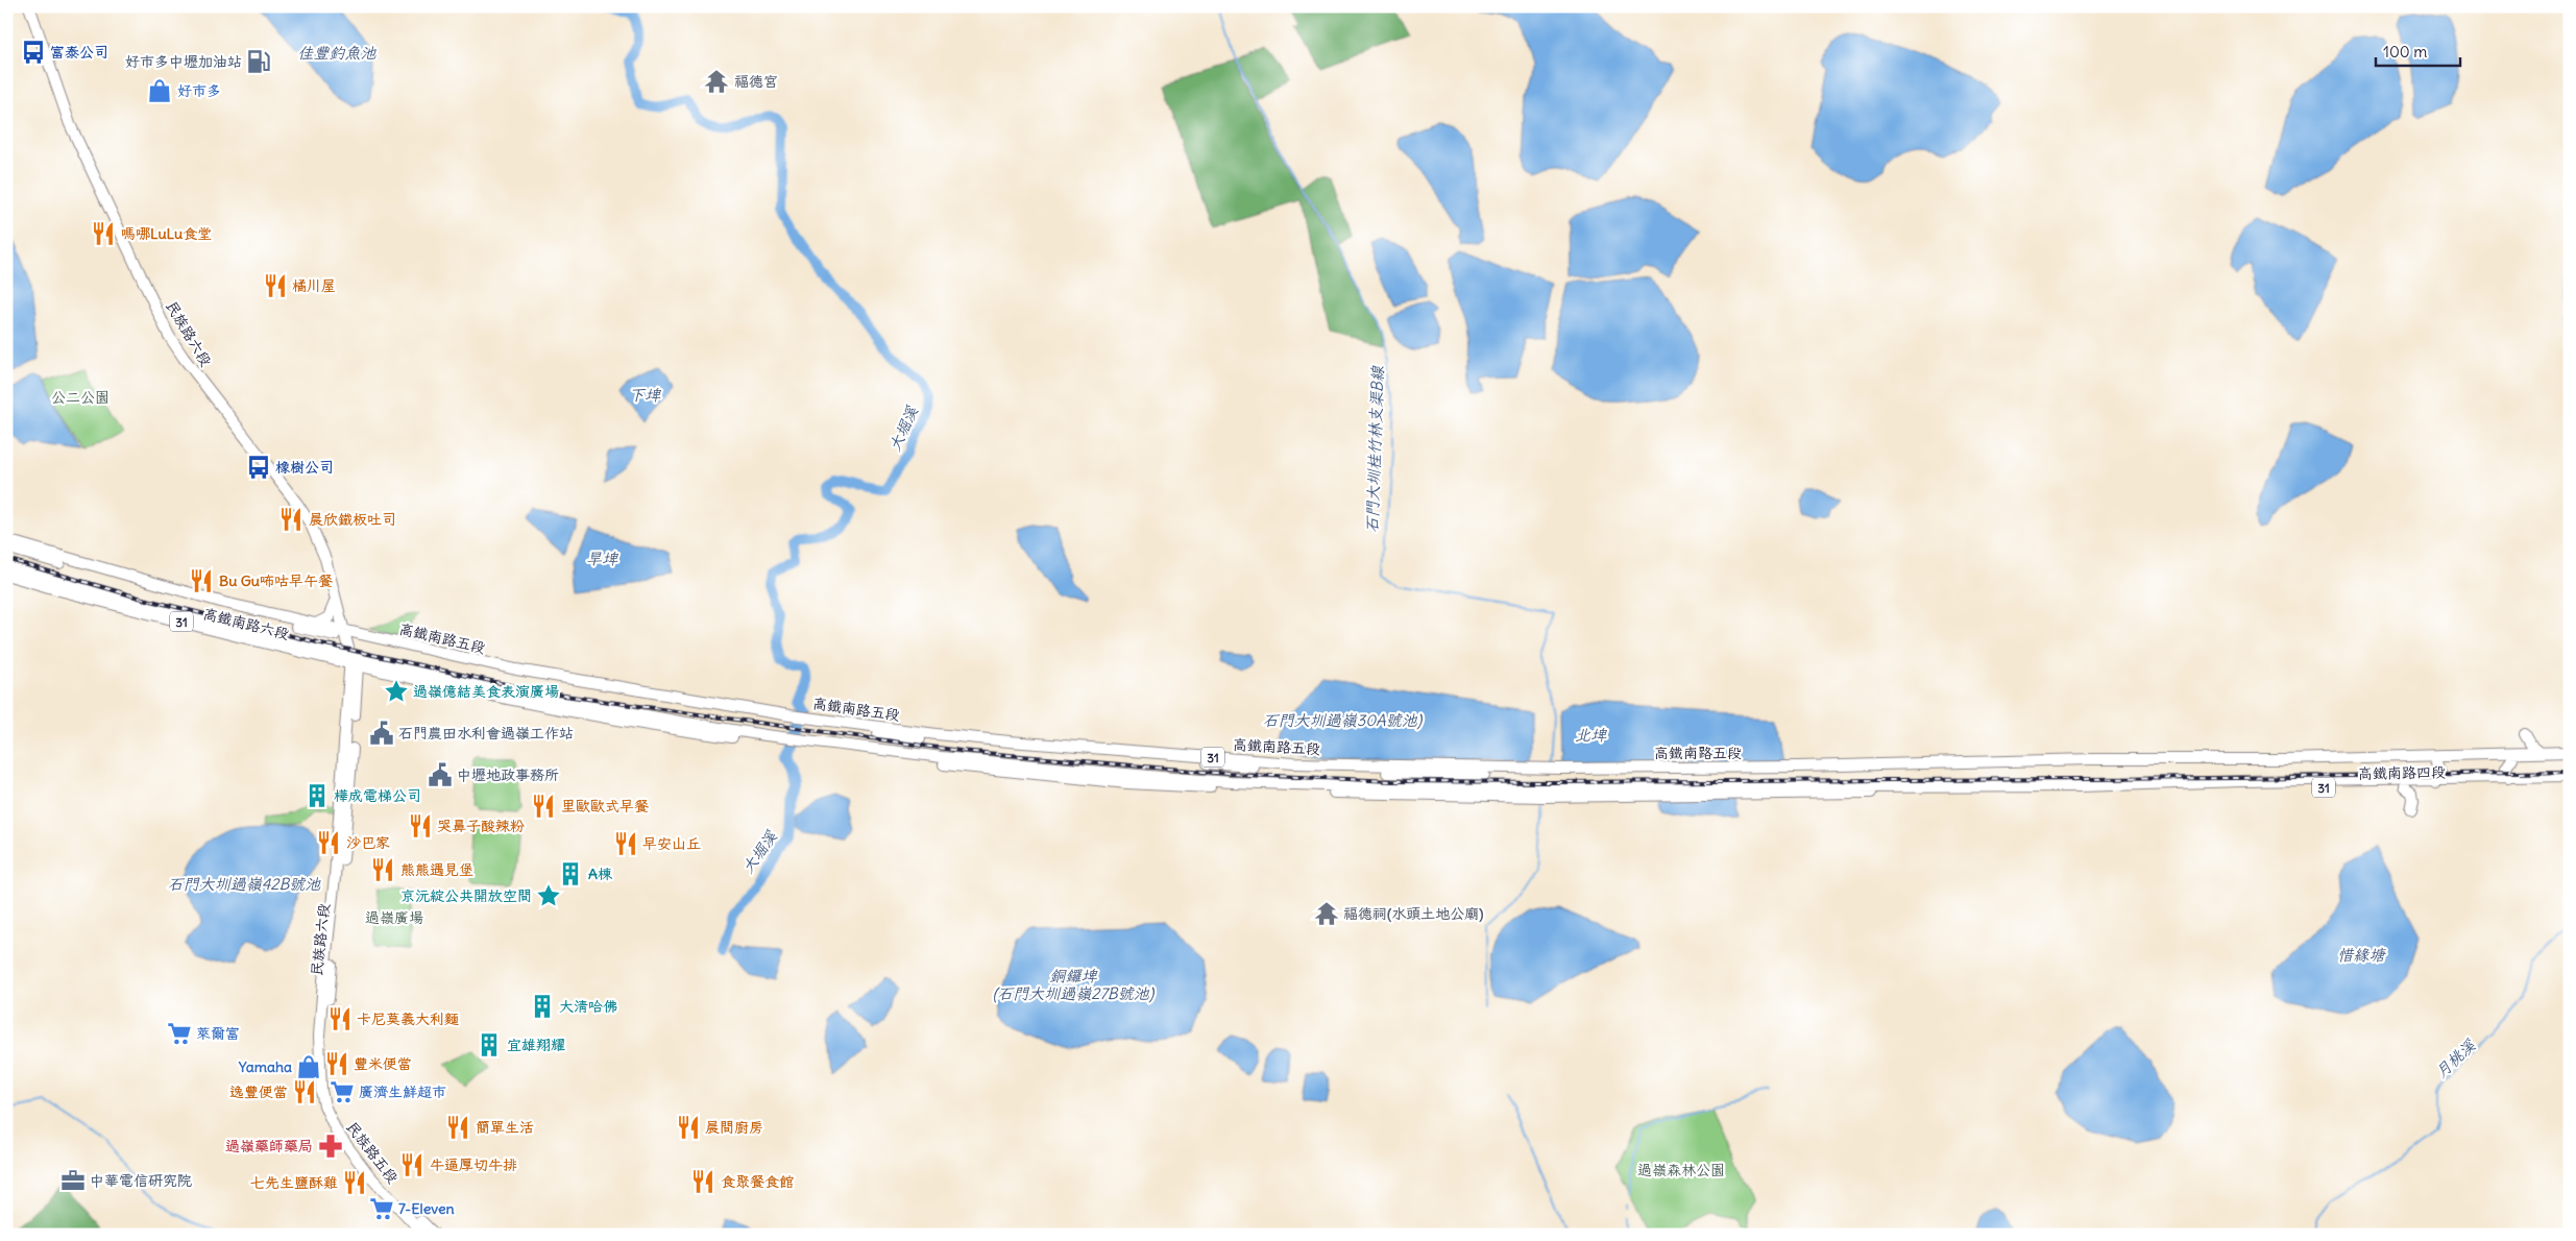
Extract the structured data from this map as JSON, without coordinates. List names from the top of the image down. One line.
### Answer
{"streets":{"main road":["民族路六段","31","高鐵南路六段","高鐵南路五段","高鐵南路四段","民族路五段"]},"crossings":[["民族路六段","31"],["民族路六段","高鐵南路六段"],["民族路六段","高鐵南路五段"],["民族路六段","民族路五段"],["31","高鐵南路六段"],["31","高鐵南路四段"],["高鐵南路六段","高鐵南路五段"],["高鐵南路五段","高鐵南路四段"]],"water":["佳豐釣魚池","下埤","大堀溪","石門大圳桂竹林支渠B線","旱埤","石門大圳過嶺30A號池)","北埤","石門大圳過嶺42B號池","惜緣塘","銅鑼埤 (石門大圳過嶺27B號池)","月桃溪"],"parks":["公二公園","過嶺廣場","過嶺森林公園"],"places":{"bus stop":["富泰公司","橡樹公司"],"fuel station":["好市多中壢加油站"],"temple":["福德宮","福德祠(水頭土地公廟)"],"shop":["好市多","Yamaha"],"restaurant":["嗎哪LuLu食堂","橘川屋","晨欣鐵板吐司","Bu Gu咘咕早午餐","里歐歐式早餐","哭鼻子酸辣粉","沙巴家","早安山丘","熊熊遇見堡","卡尼莫義大利麵","豐米便當","逸豐便當","簡單生活","晨間廚房","牛逼厚切牛排","食聚餐食館","七先生鹽酥雞"],"place":["過嶺億結美食表演廣場","京沅綻公共開放空間"],"public building":["石門農田水利會過嶺工作站","中壢地政事務所"],"building":["樺成電梯公司","A棟","大清哈佛","宜雄翔耀"],"supermarket":["萊爾富","廣濟生鮮超市","7-Eleven"],"pharmacy":["過嶺藥師藥局"],"office":["中華電信研究院"]},"scale_bar":"100 m"}
